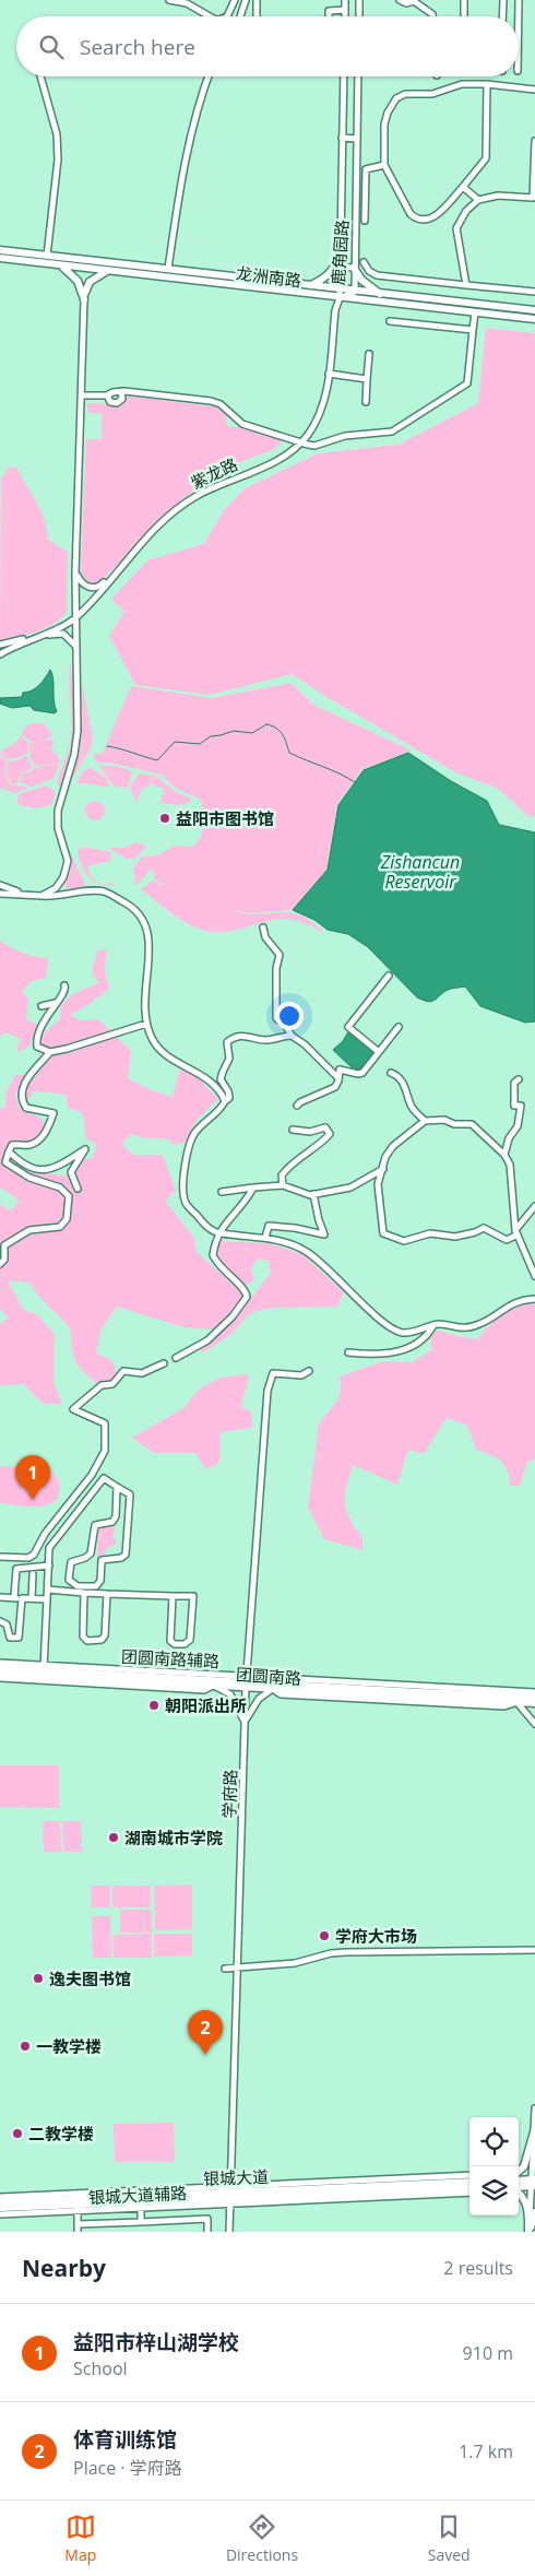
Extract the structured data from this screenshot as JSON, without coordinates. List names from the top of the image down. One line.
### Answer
{"streets":{"main road":["龙洲南路","团圆南路","银城大道"],"street":["鹿角园路","紫龙路","团圆南路辅路","学府路","银城大道辅路"]},"crossings":[["鹿角园路","龙洲南路"],["鹿角园路","紫龙路"],["龙洲南路","紫龙路"],["团圆南路辅路","团圆南路"],["团圆南路","学府路"],["学府路","银城大道"],["学府路","银城大道辅路"],["银城大道","银城大道辅路"]],"water":["Zishancun Reservoir"],"places":["益阳市图书馆","朝阳派出所","湖南城市学院","学府大市场","逸夫图书馆","一教学楼","二教学楼"],"page":{"search":"Search here","pins":["1","2"],"heading":["Nearby","2 results"],"list":[{"mark":"1","name":"益阳市梓山湖学校","note":"School","value":"910 m"},{"mark":"2","name":"体育训练馆","note":"Place · 学府路","value":"1.7 km"}],"nav":["Map","Directions","Saved"]}}
